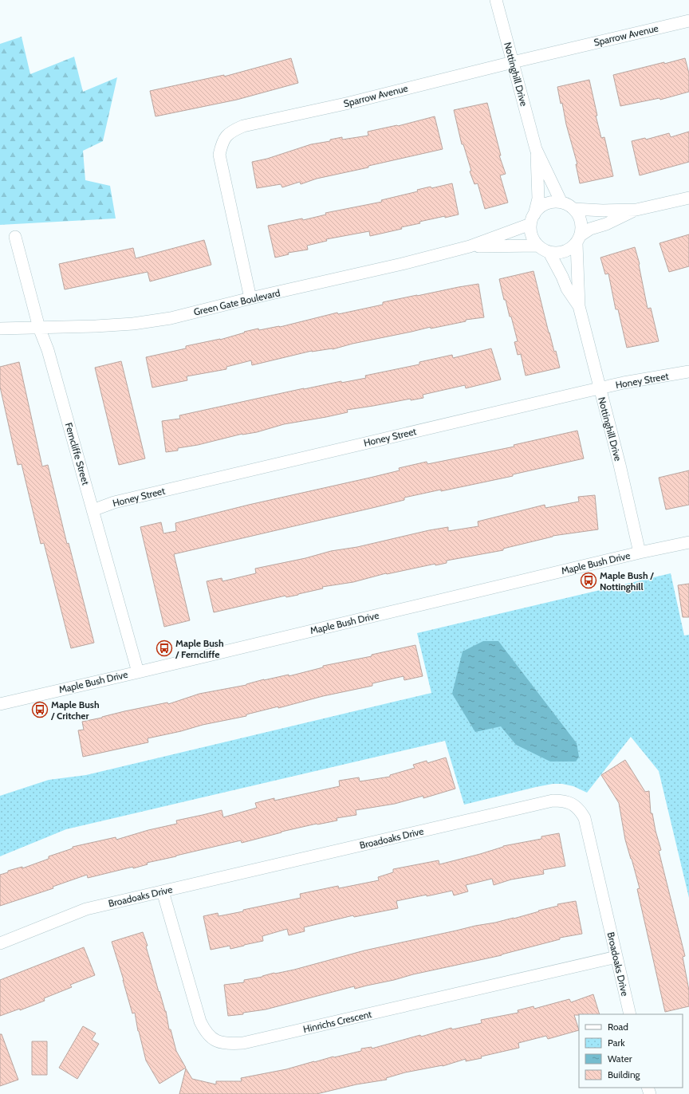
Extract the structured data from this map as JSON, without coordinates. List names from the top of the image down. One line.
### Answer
{"streets":{"street":["Sparrow Avenue","Nottinghill Drive","Green Gate Boulevard","Honey Street","Ferncliffe Street","Maple Bush Drive","Broadoaks Drive","Hinrichs Crescent"]},"crossings":[["Sparrow Avenue","Nottinghill Drive"],["Sparrow Avenue","Green Gate Boulevard"],["Nottinghill Drive","Green Gate Boulevard"],["Nottinghill Drive","Honey Street"],["Nottinghill Drive","Maple Bush Drive"],["Green Gate Boulevard","Ferncliffe Street"],["Honey Street","Ferncliffe Street"],["Ferncliffe Street","Maple Bush Drive"],["Broadoaks Drive","Hinrichs Crescent"]],"places":{"bus stop":["Maple Bush / Nottinghill","Maple Bush / Ferncliffe","Maple Bush / Critcher"]},"legend":["Road","Park","Water","Building"]}
